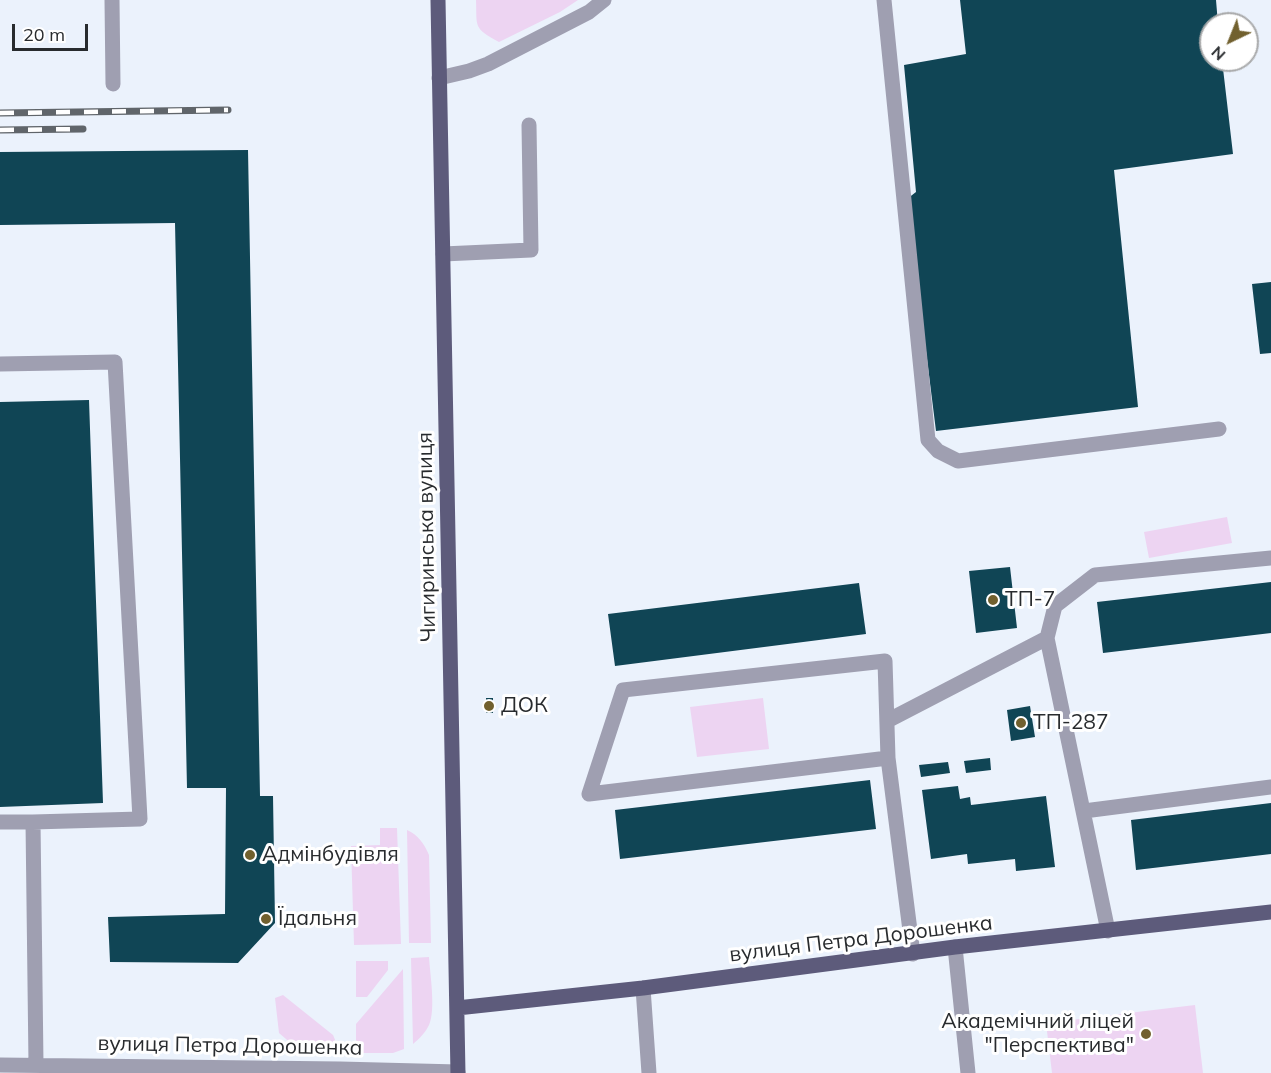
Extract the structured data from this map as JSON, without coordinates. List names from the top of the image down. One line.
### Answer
{"streets":{"main road":["Чигиринська вулиця","вулиця Петра Дорошенка"]},"crossings":[["Чигиринська вулиця","вулиця Петра Дорошенка"]],"places":["ТП-7","ДОК","ТП-287","Адмінбудівля","Їдальня","Академічний ліцей \"Перспектива\""],"scale_bar":"20 m","north":"bottom left"}
